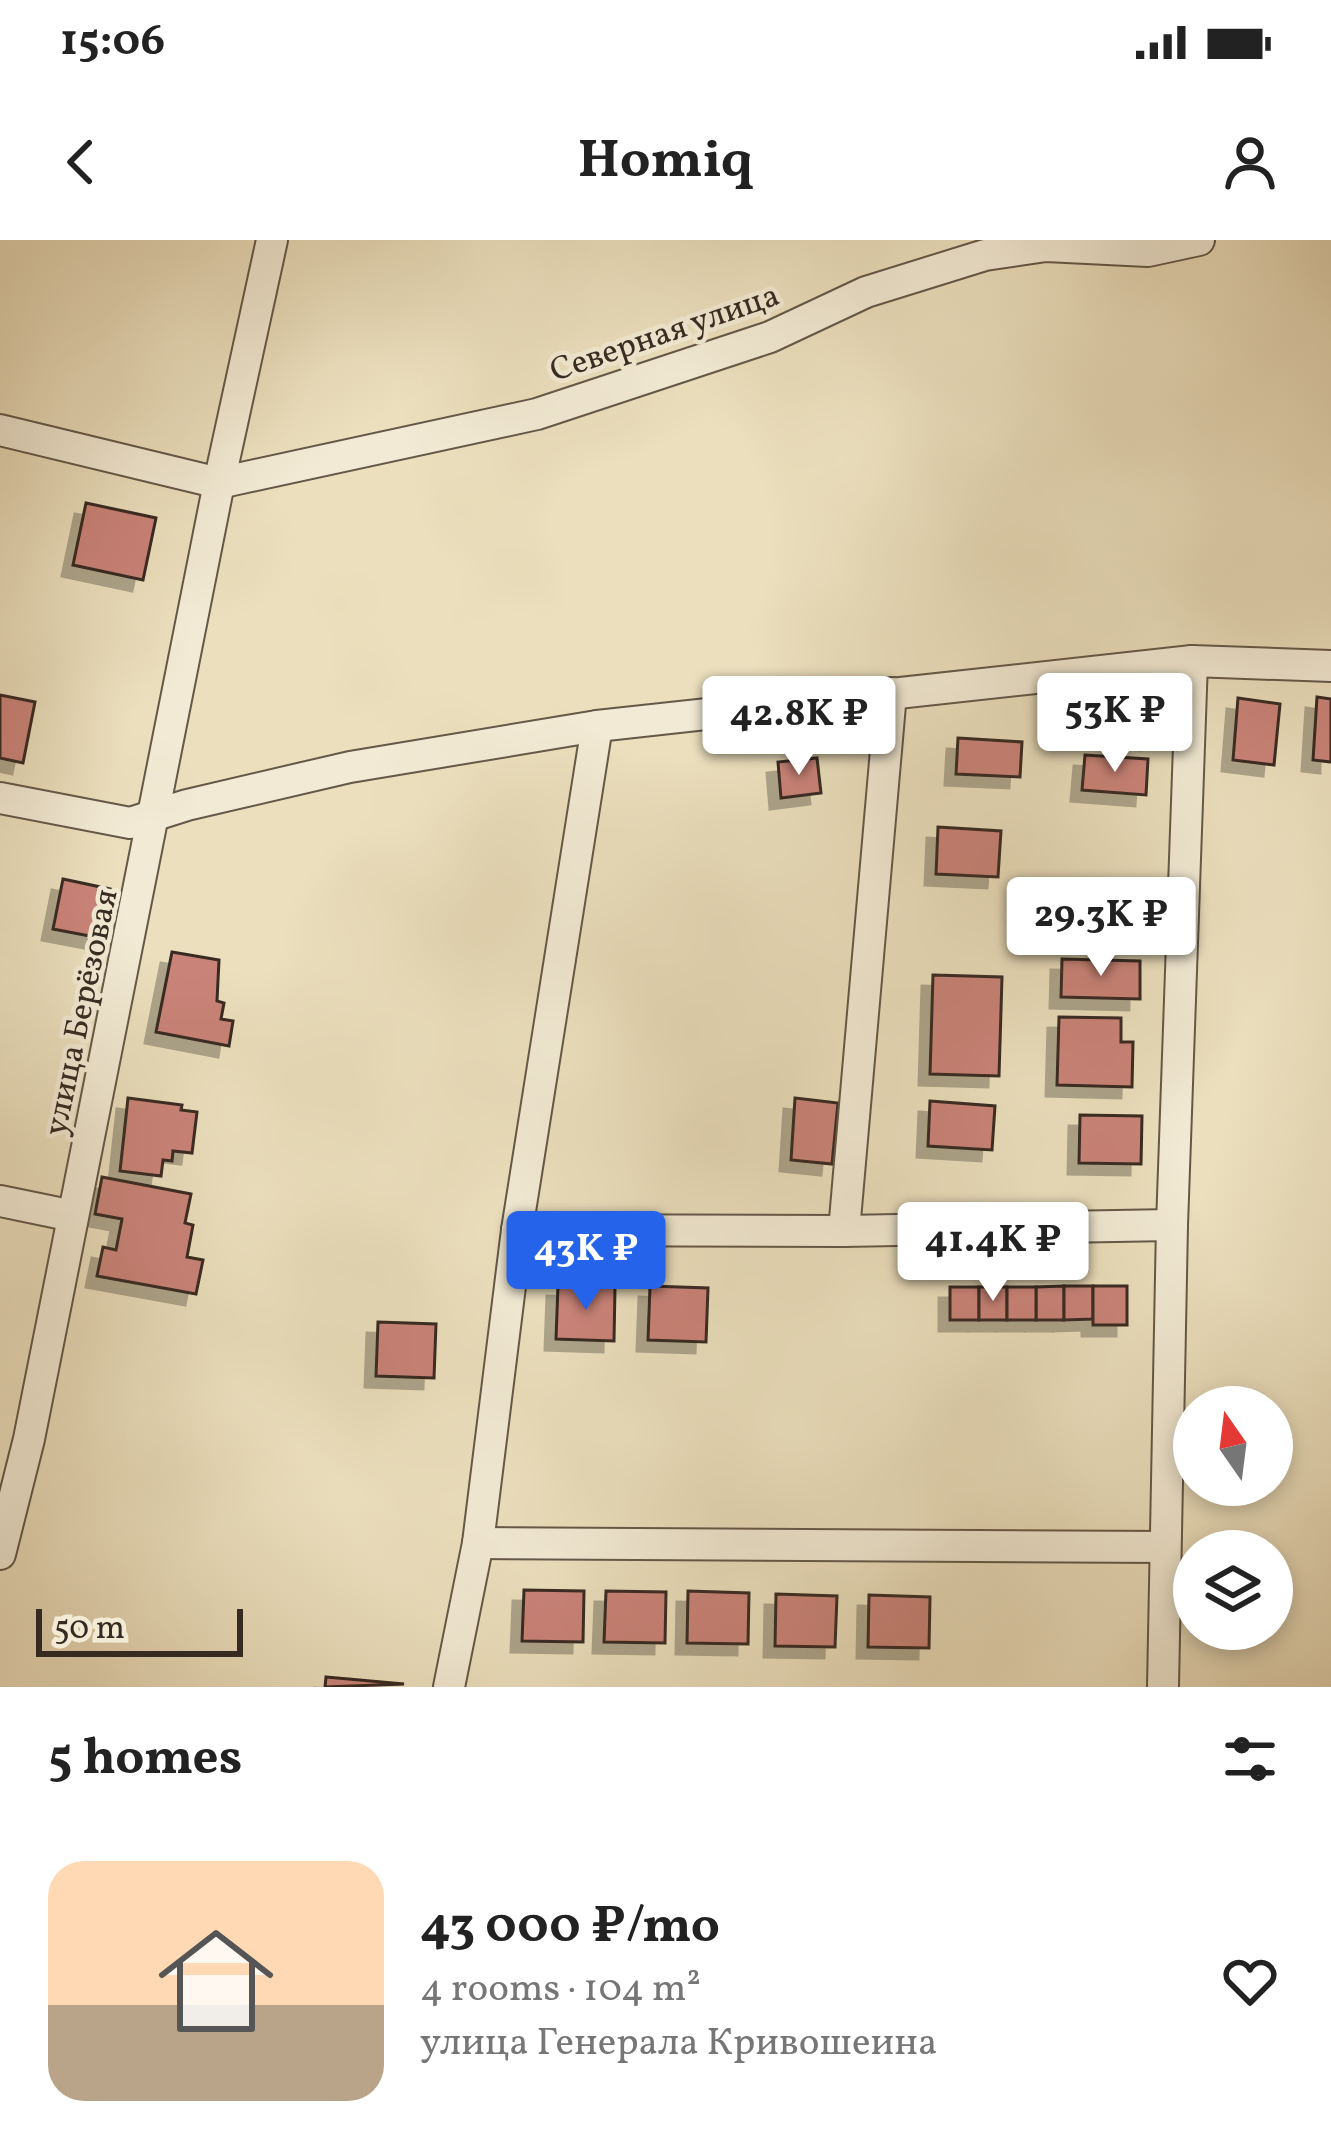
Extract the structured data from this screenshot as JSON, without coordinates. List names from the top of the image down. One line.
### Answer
{"streets":{"street":["Северная улица","улица Берёзовая"]},"crossings":[["Северная улица","улица Берёзовая"]],"scale_bar":"50 m","north":"top","page":{"status":"15:06","header":"Homiq","price":["53K ₽","42.8K ₽","29.3K ₽","41.4K ₽","43K ₽"],"scale":"50 m","heading":"5 homes","list":[{"name":"43 000 ₽/mo","note":"4 rooms · 104 m² · улица Генерала Кривошеина"}]}}
